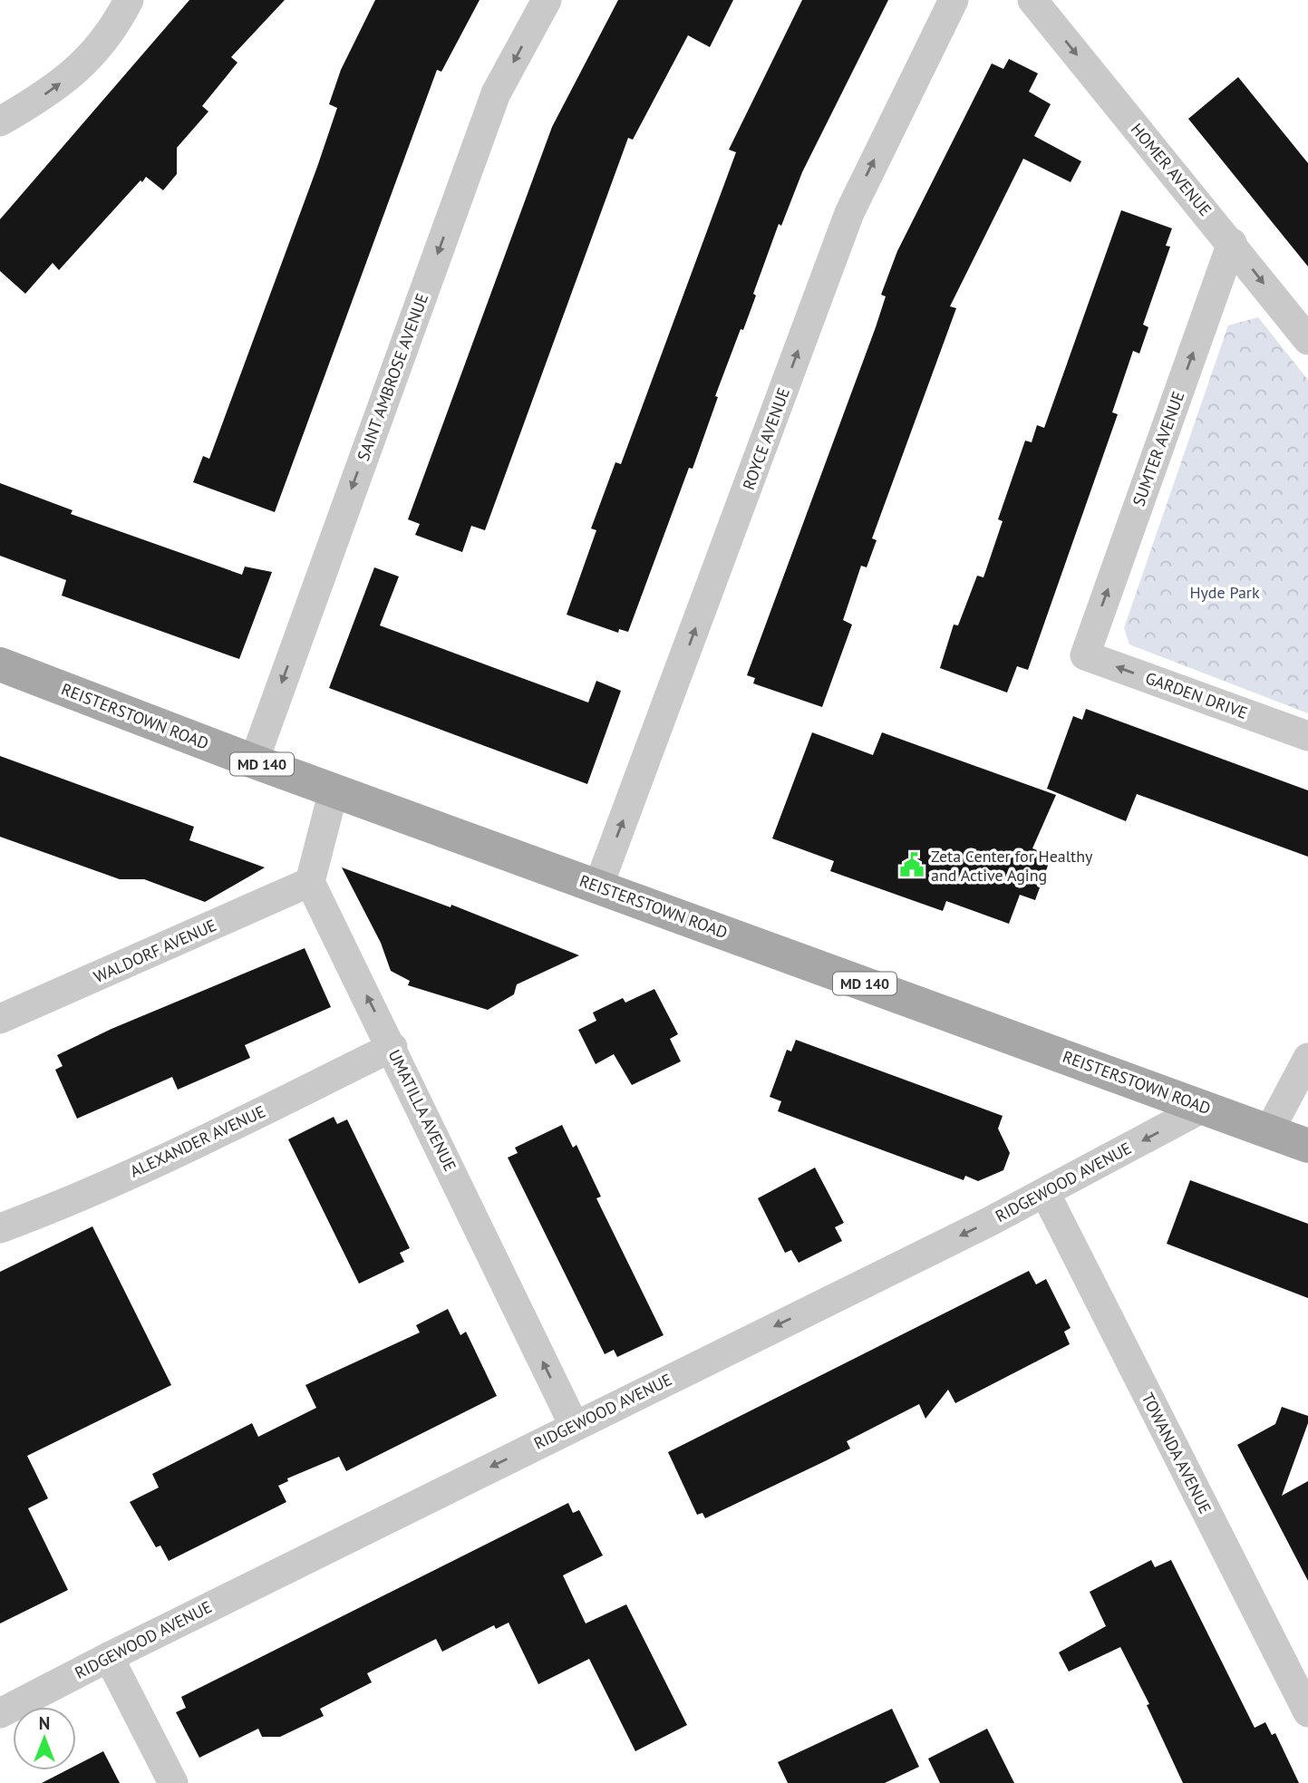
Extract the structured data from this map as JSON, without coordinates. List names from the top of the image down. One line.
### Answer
{"streets":{"main road":["REISTERSTOWN ROAD","MD 140"],"street":["HOMER AVENUE","SAINT AMBROSE AVENUE","ROYCE AVENUE","SUMTER AVENUE","GARDEN DRIVE","WALDORF AVENUE","UMATILLA AVENUE","ALEXANDER AVENUE","RIDGEWOOD AVENUE","TOWANDA AVENUE"]},"crossings":[["HOMER AVENUE","SUMTER AVENUE"],["SAINT AMBROSE AVENUE","REISTERSTOWN ROAD"],["ROYCE AVENUE","REISTERSTOWN ROAD"],["SUMTER AVENUE","GARDEN DRIVE"],["REISTERSTOWN ROAD","RIDGEWOOD AVENUE"],["WALDORF AVENUE","UMATILLA AVENUE"],["UMATILLA AVENUE","ALEXANDER AVENUE"],["UMATILLA AVENUE","RIDGEWOOD AVENUE"],["RIDGEWOOD AVENUE","TOWANDA AVENUE"]],"one_way":["HOMER AVENUE","SAINT AMBROSE AVENUE","ROYCE AVENUE","SUMTER AVENUE","GARDEN DRIVE","UMATILLA AVENUE","RIDGEWOOD AVENUE"],"parks":["Hyde Park"],"places":{"public building":["Zeta Center for Healthy and Active Aging"]},"north":"top"}
